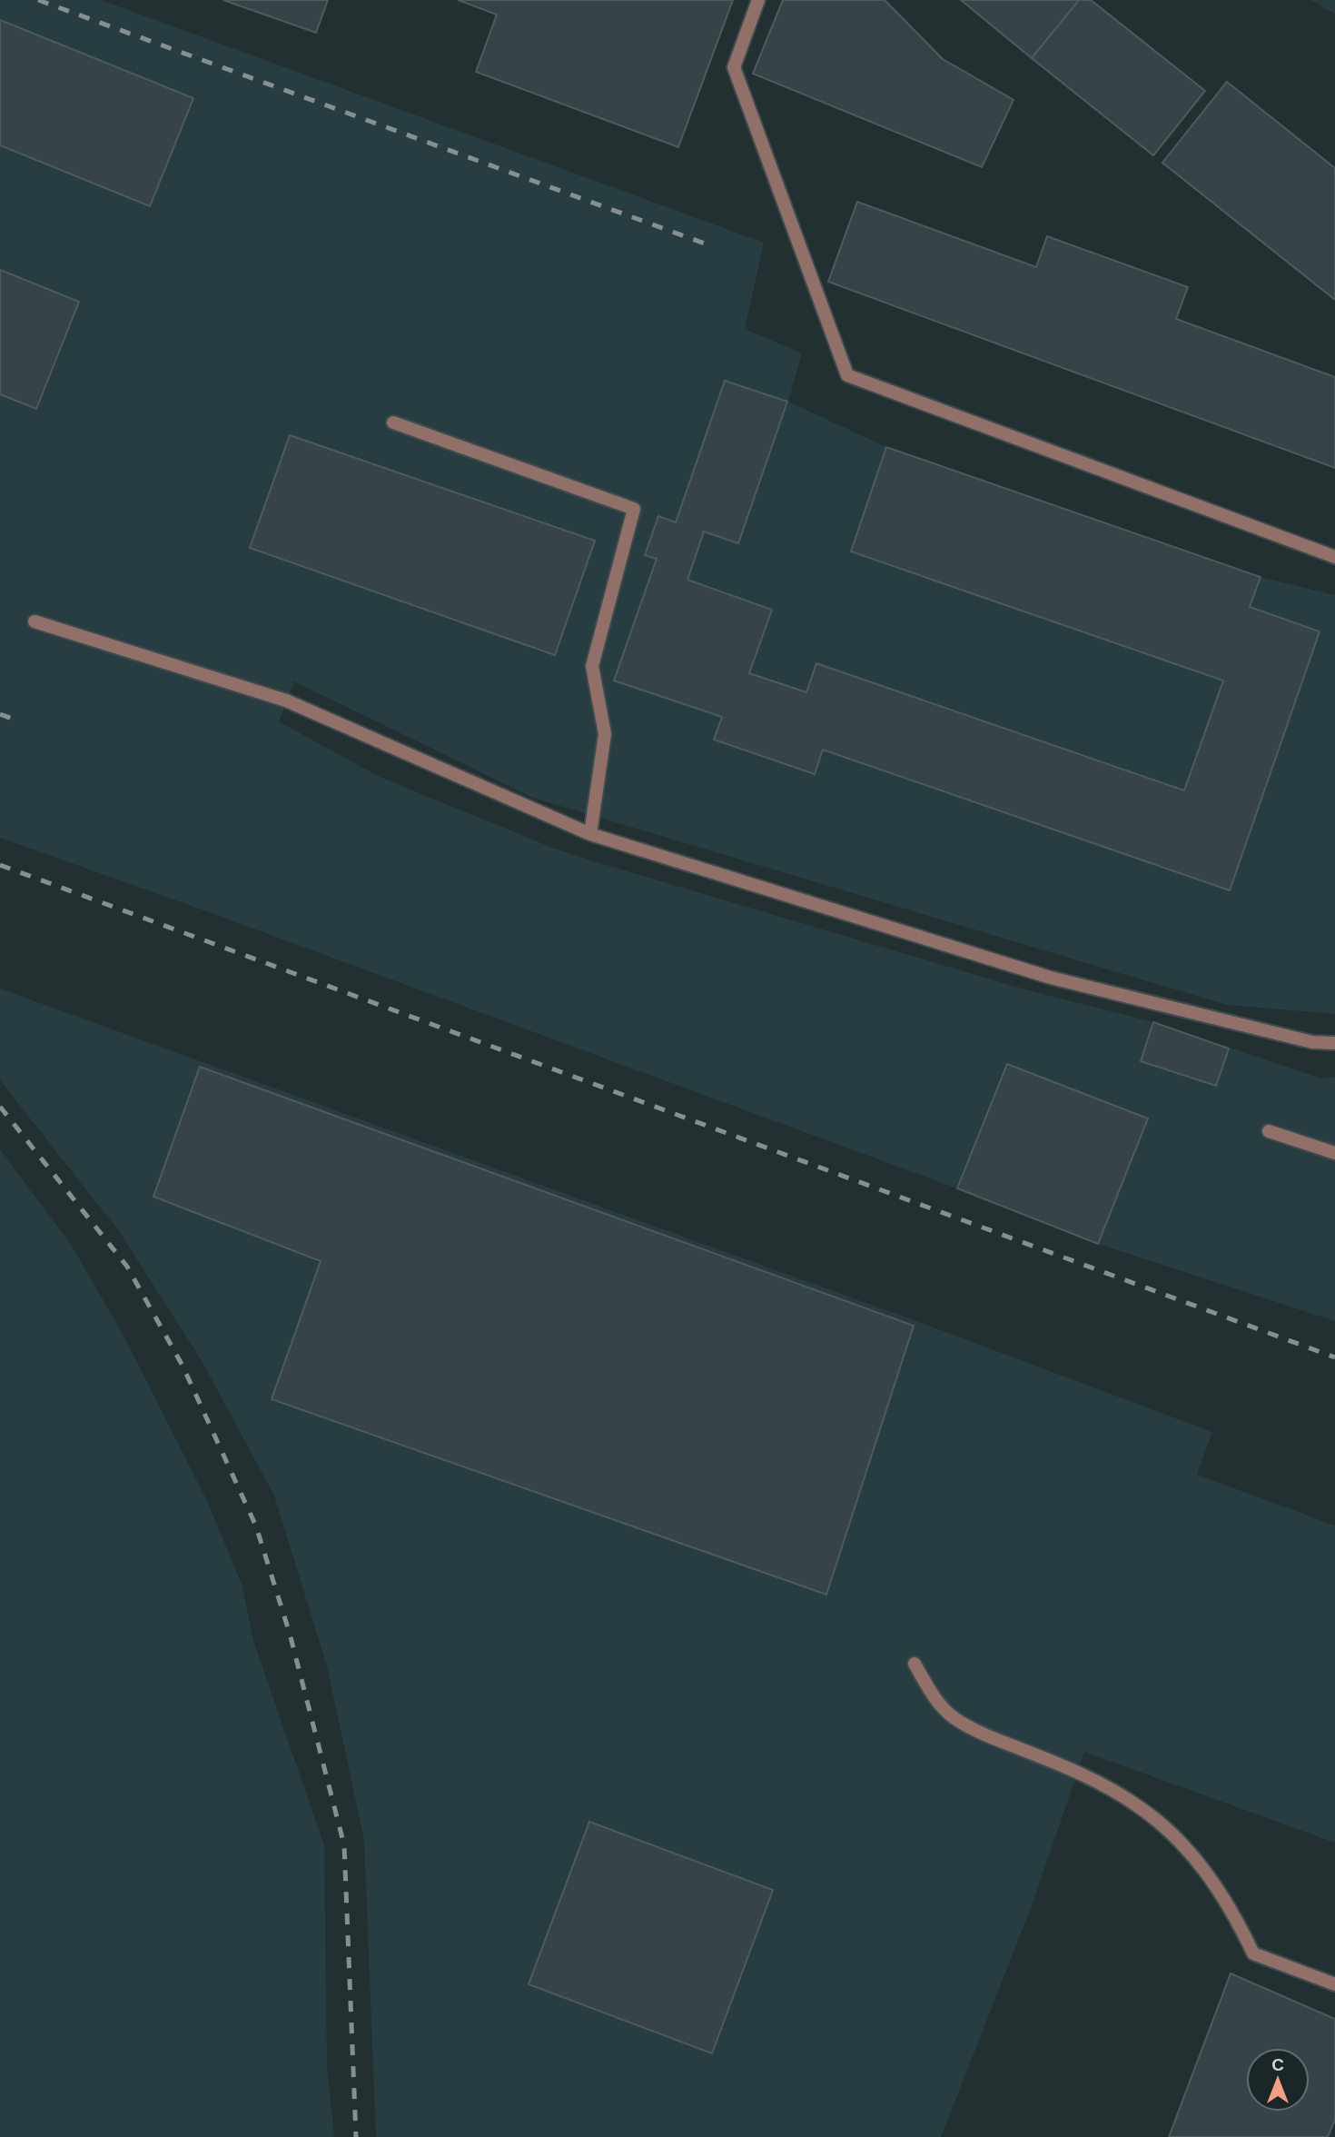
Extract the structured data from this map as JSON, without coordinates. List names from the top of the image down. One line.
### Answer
{"north":"top"}
